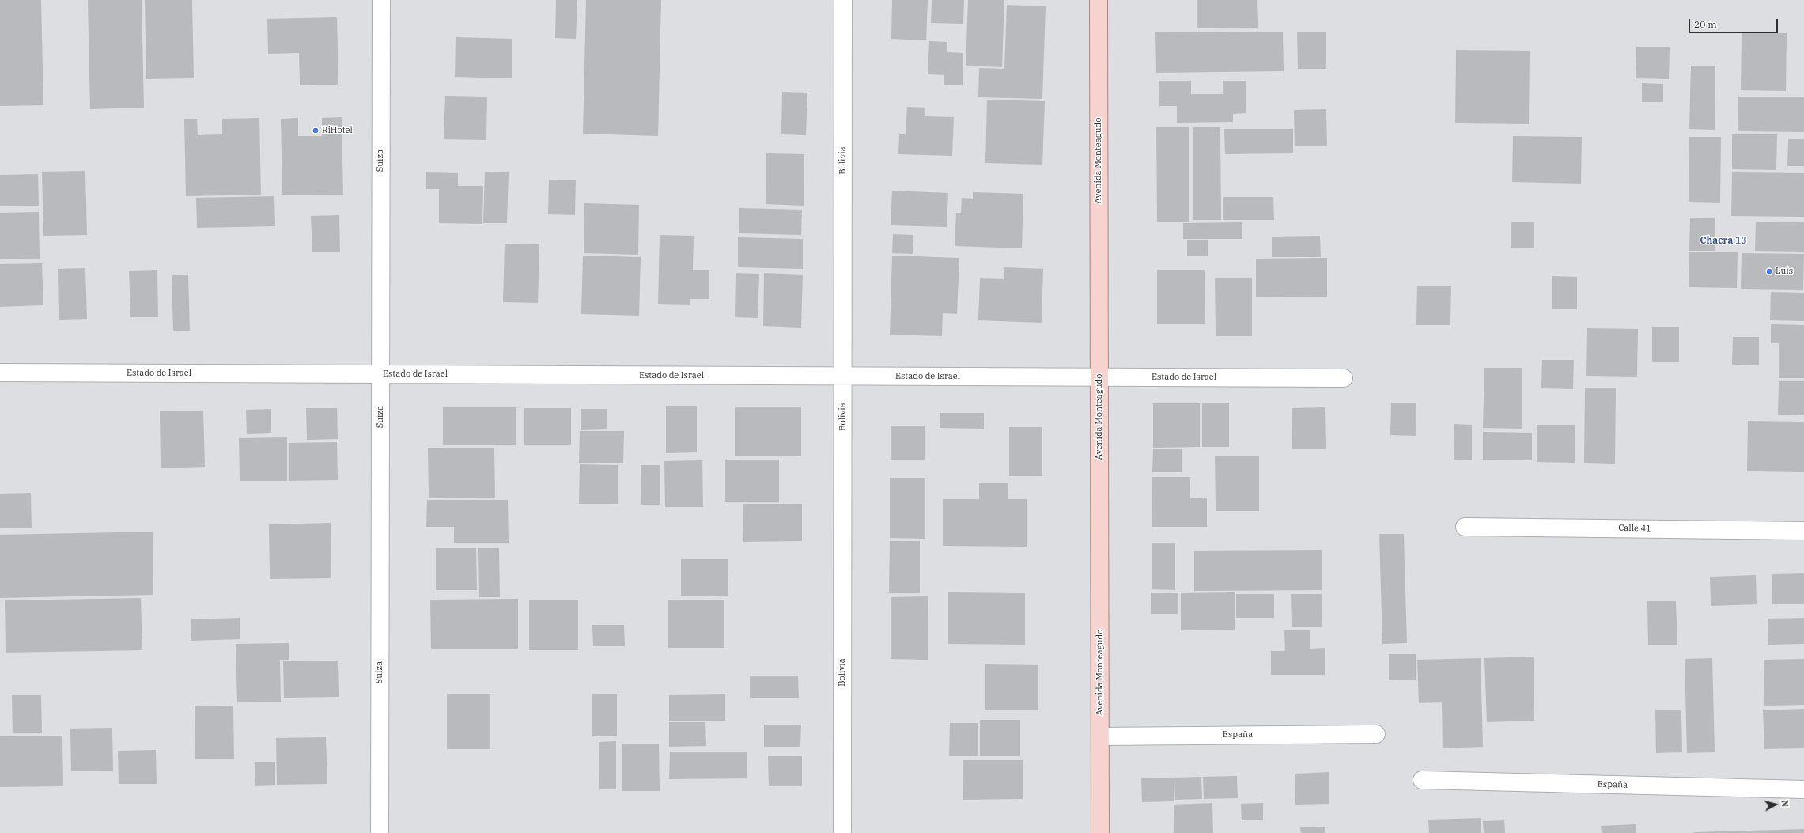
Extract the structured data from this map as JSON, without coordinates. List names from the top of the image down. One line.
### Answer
{"streets":{"main road":["Avenida Monteagudo"],"street":["Suiza","Bolivia","Estado de Israel","Calle 41","España"]},"crossings":[["Suiza","Estado de Israel"],["Bolivia","Estado de Israel"],["Avenida Monteagudo","Estado de Israel"],["Avenida Monteagudo","España"]],"districts":["Chacra 13"],"places":["RiHotel","Luis"],"scale_bar":"20 m","north":"right"}
